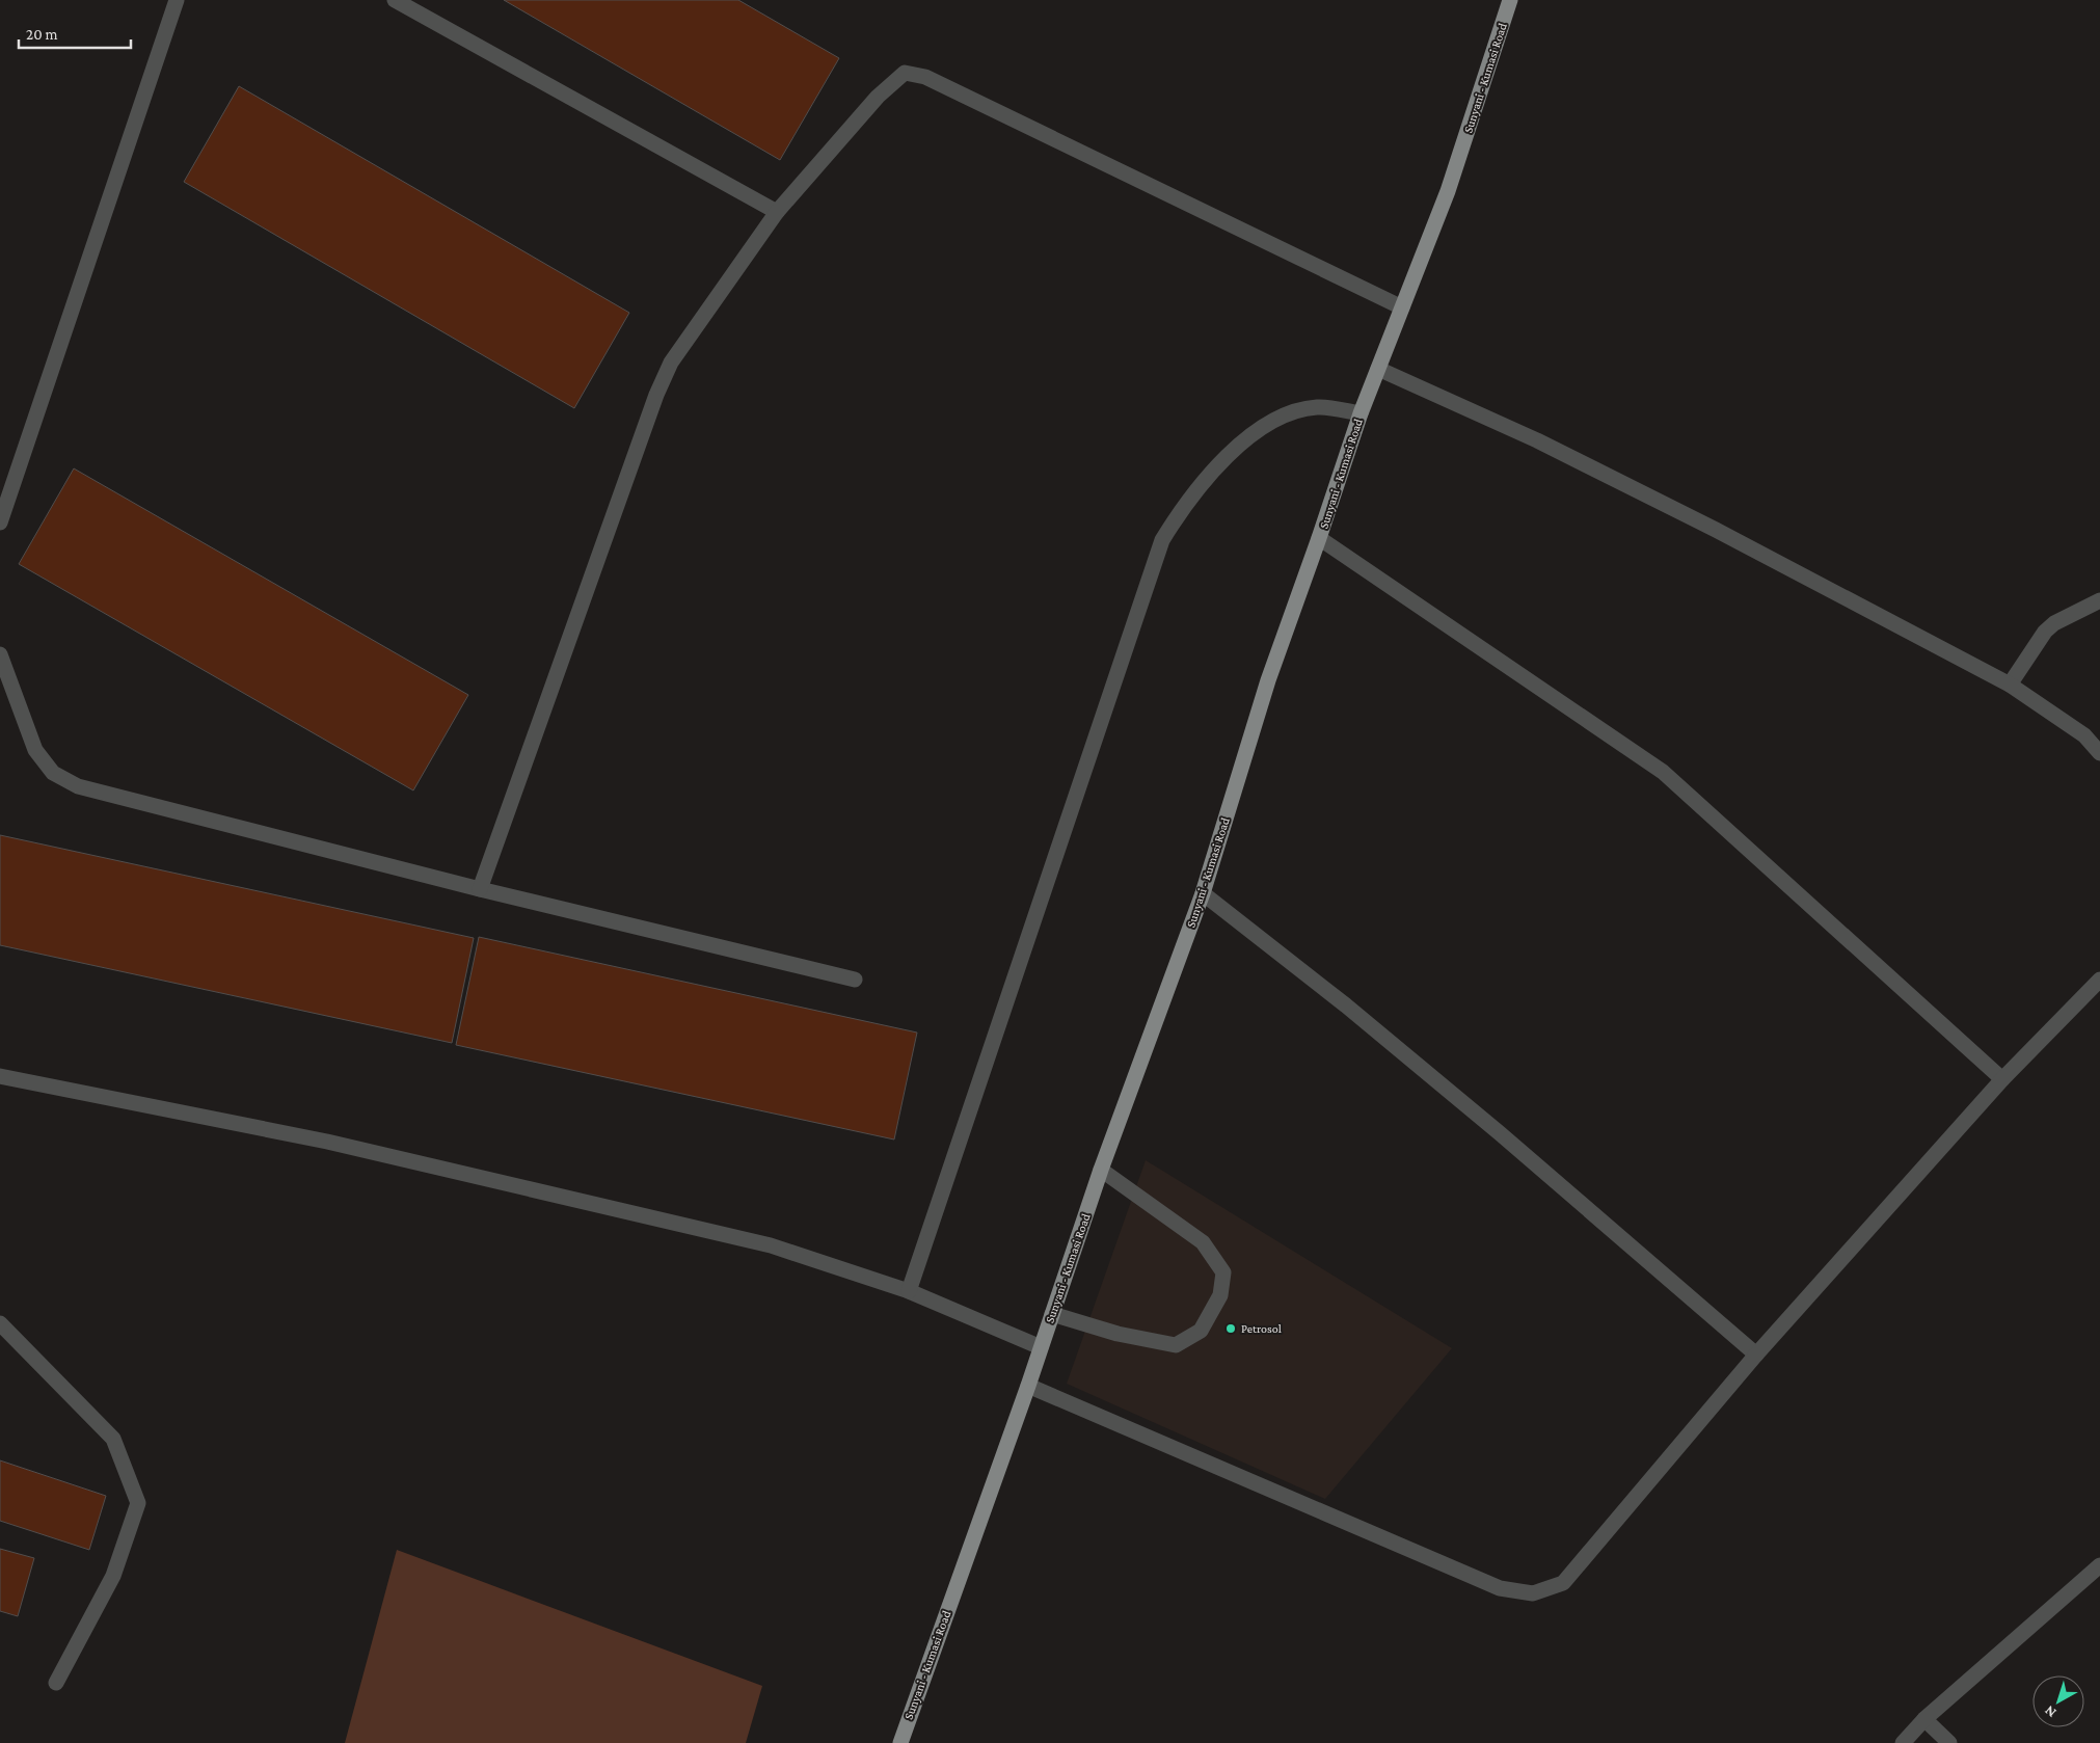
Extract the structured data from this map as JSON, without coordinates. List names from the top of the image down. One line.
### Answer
{"streets":{"main road":["Sunyani - Kumasi Road"]},"places":["Petrosol"],"scale_bar":"20 m","north":"bottom left"}
